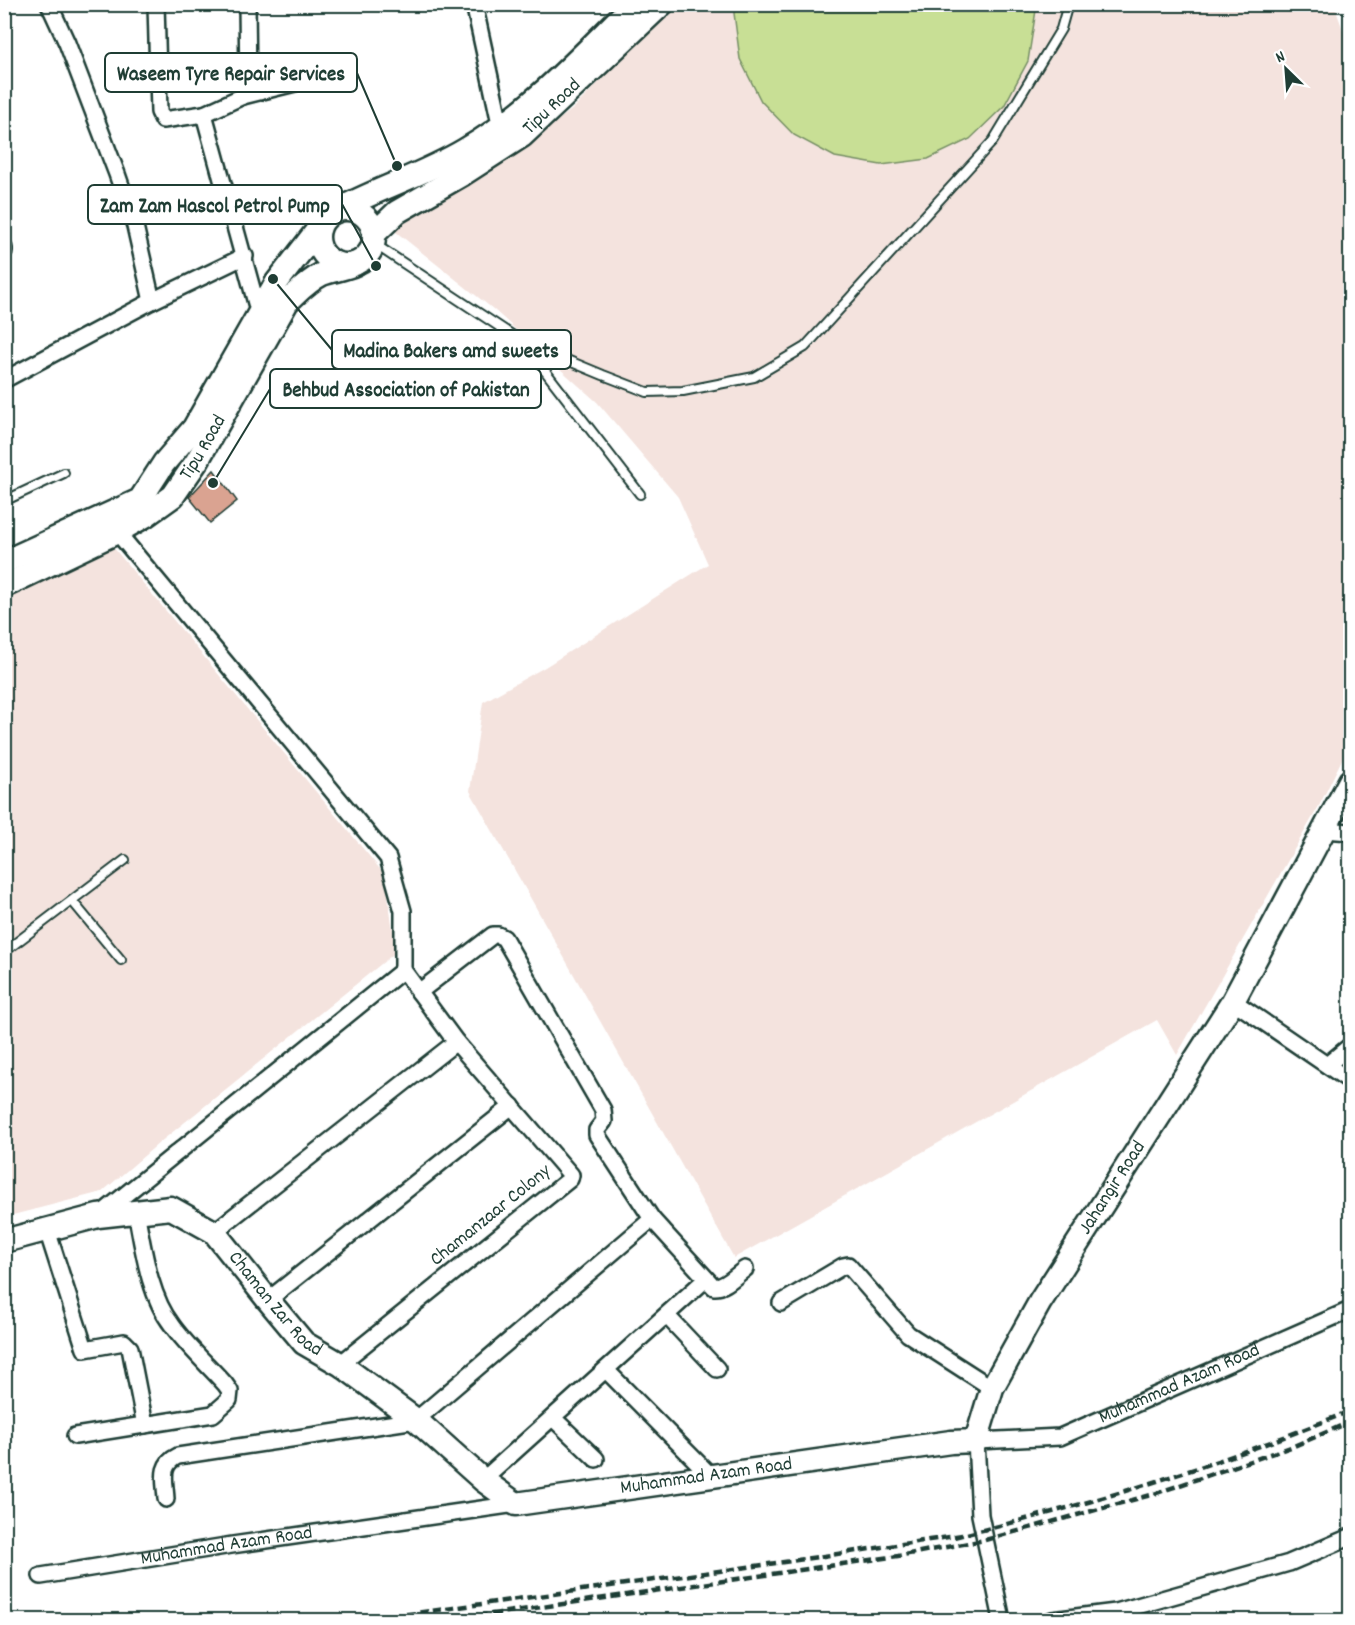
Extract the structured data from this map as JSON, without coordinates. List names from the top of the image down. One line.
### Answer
{"streets":{"street":["Tipu Road","Jahangir Road","Chamanzaar Colony","Chaman Zar Road","Muhammad Azam Road"]},"crossings":[["Jahangir Road","Muhammad Azam Road"],["Chamanzaar Colony","Chaman Zar Road"],["Chaman Zar Road","Muhammad Azam Road"]],"places":["Waseem Tyre Repair Services","Zam Zam Hascol Petrol Pump","Madina Bakers amd sweets","Behbud Association of Pakistan"],"north":"top left"}
